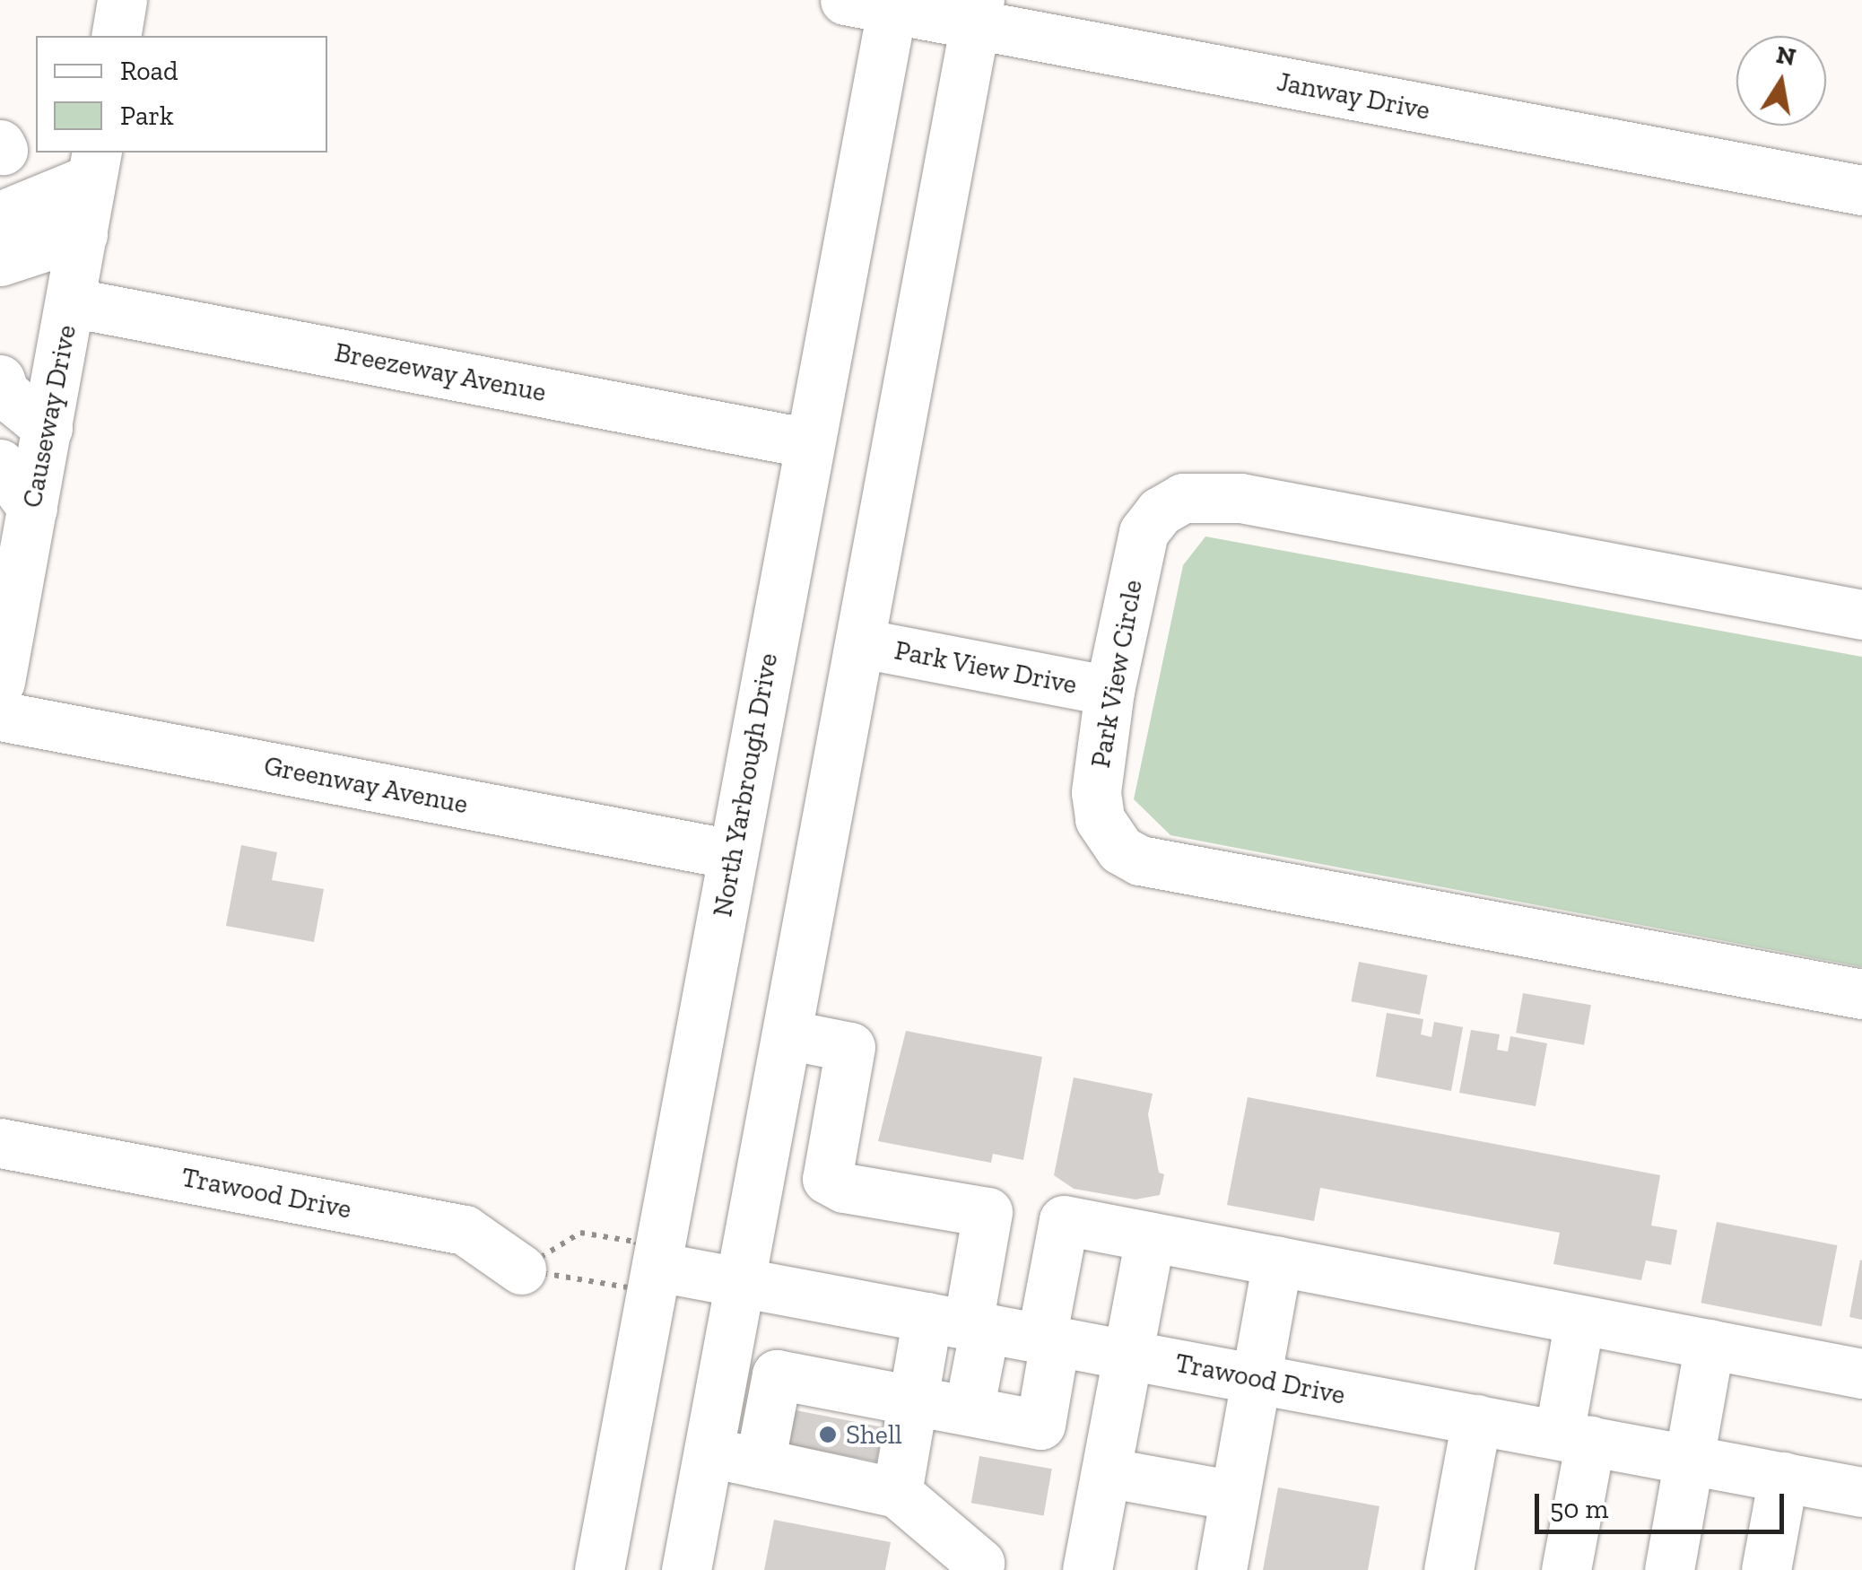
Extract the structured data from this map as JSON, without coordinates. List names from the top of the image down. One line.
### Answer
{"streets":{"street":["Janway Drive","Breezeway Avenue","Causeway Drive","Park View Drive","Park View Circle","Greenway Avenue","North Yarbrough Drive","Trawood Drive"]},"crossings":[["Janway Drive","North Yarbrough Drive"],["Breezeway Avenue","Causeway Drive"],["Breezeway Avenue","North Yarbrough Drive"],["Park View Drive","Park View Circle"],["Greenway Avenue","North Yarbrough Drive"],["North Yarbrough Drive","Trawood Drive"]],"places":["Shell"],"legend":["Road","Park"],"scale_bar":"50 m","north":"top"}
